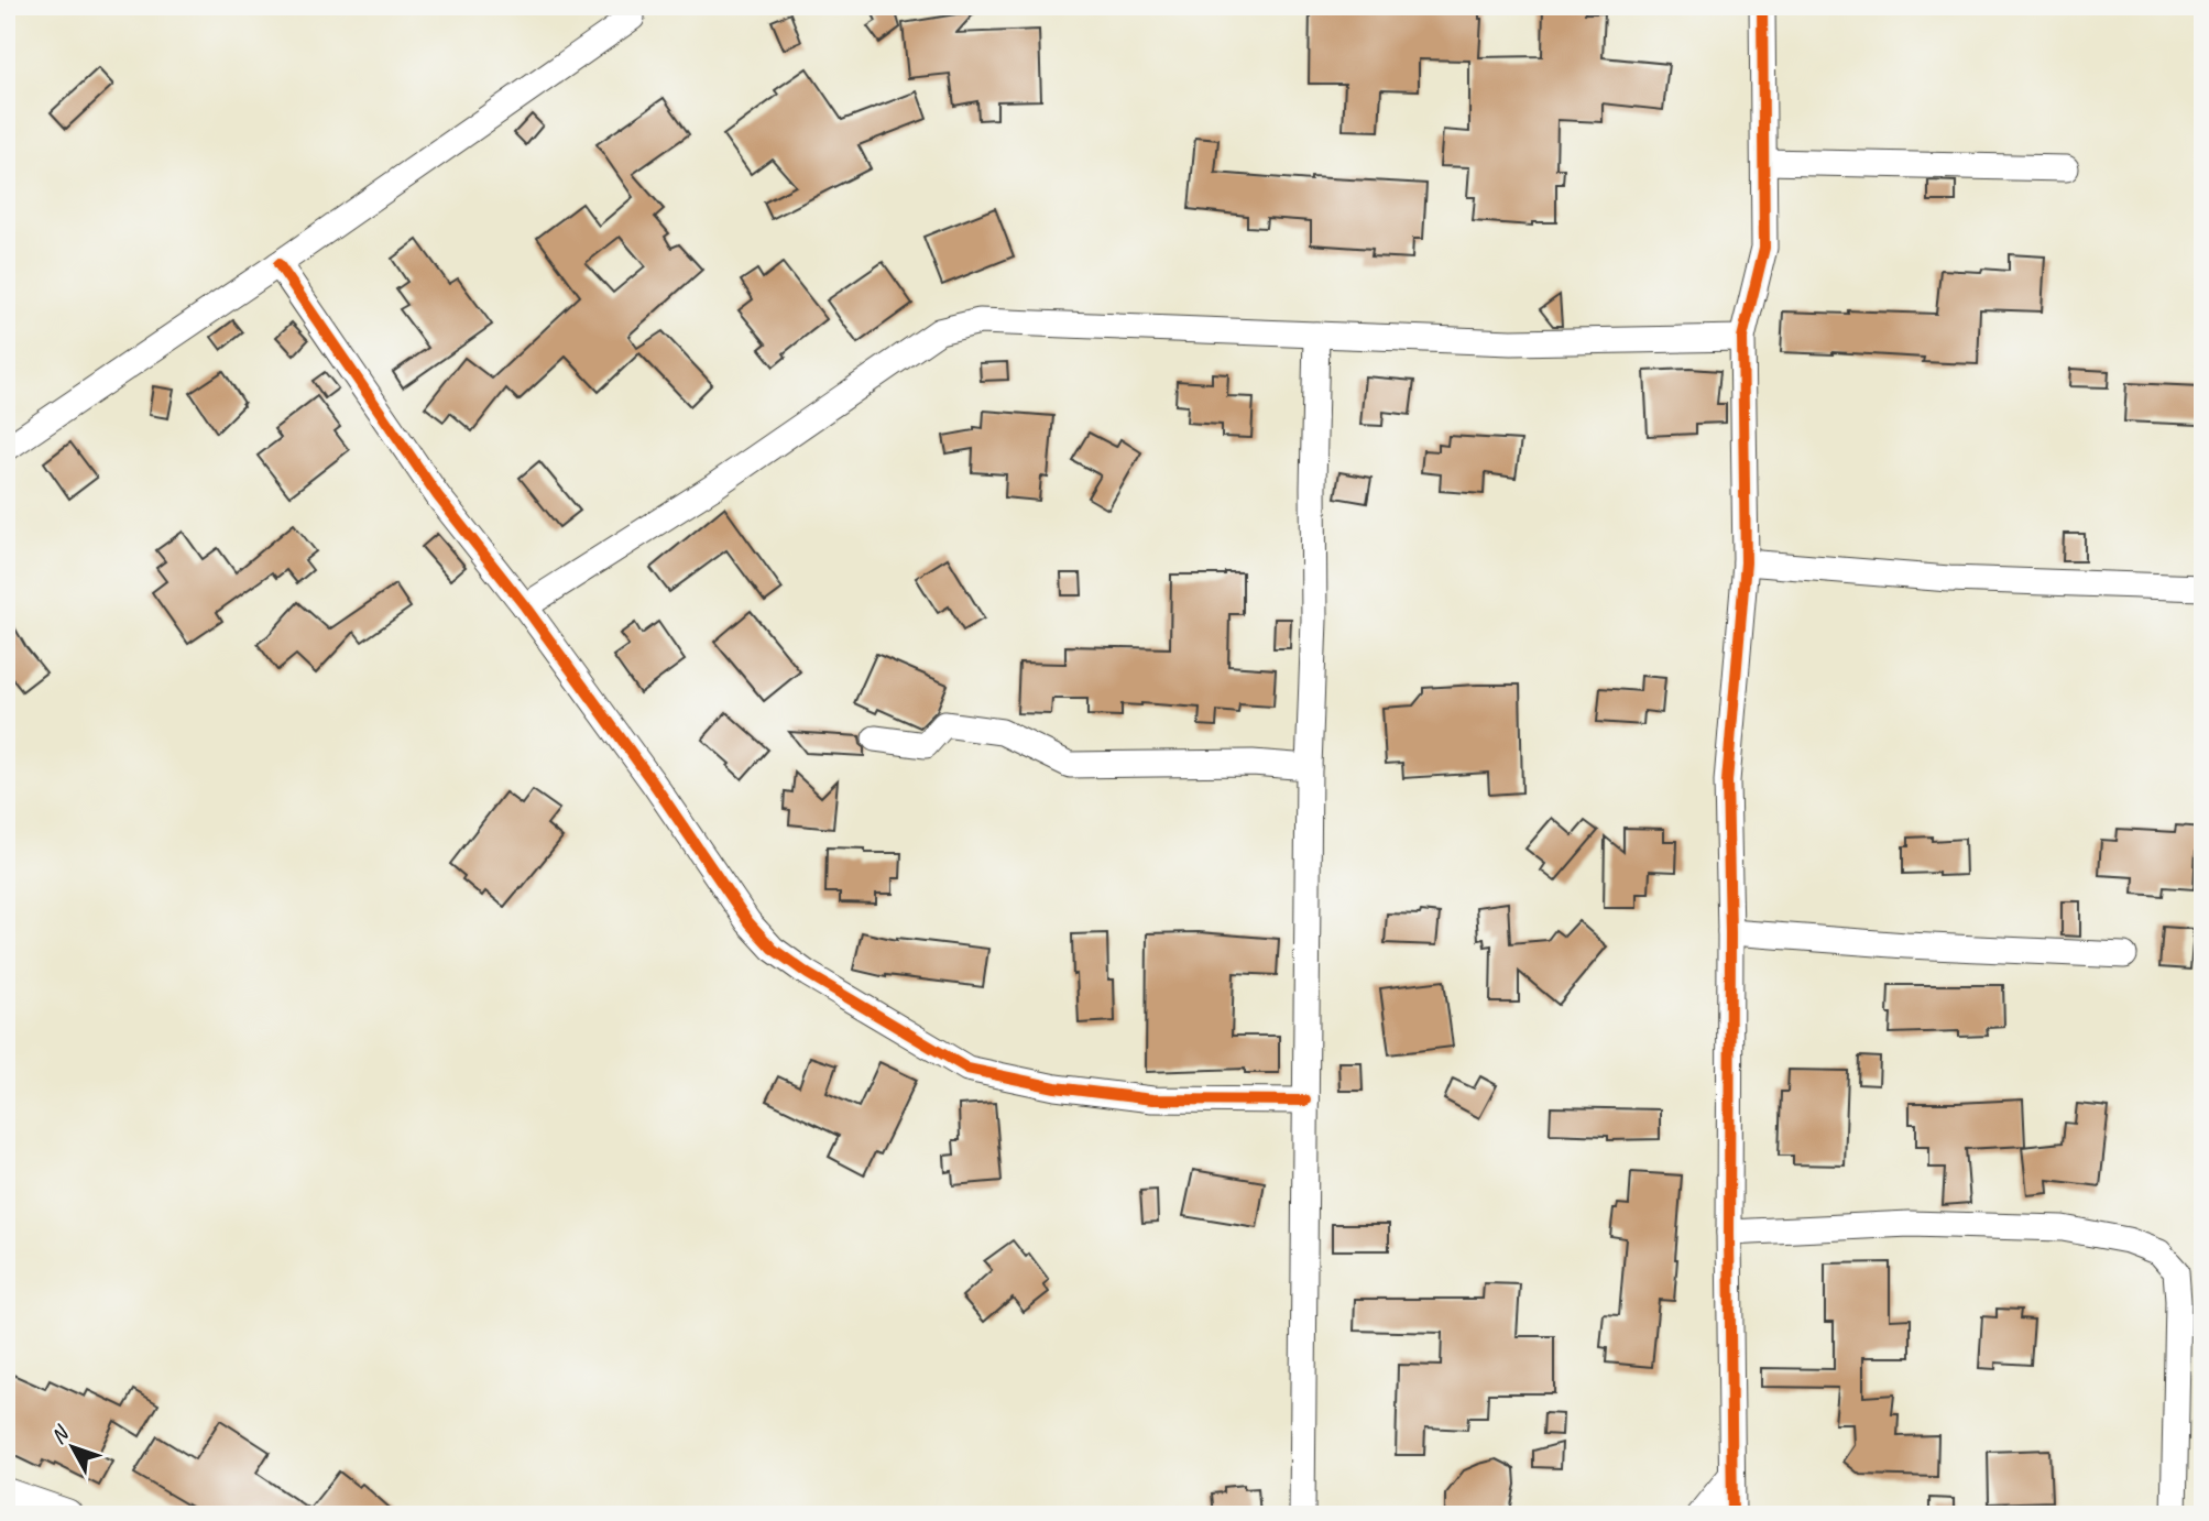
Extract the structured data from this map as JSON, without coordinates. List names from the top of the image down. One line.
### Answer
{"north":"top left"}
